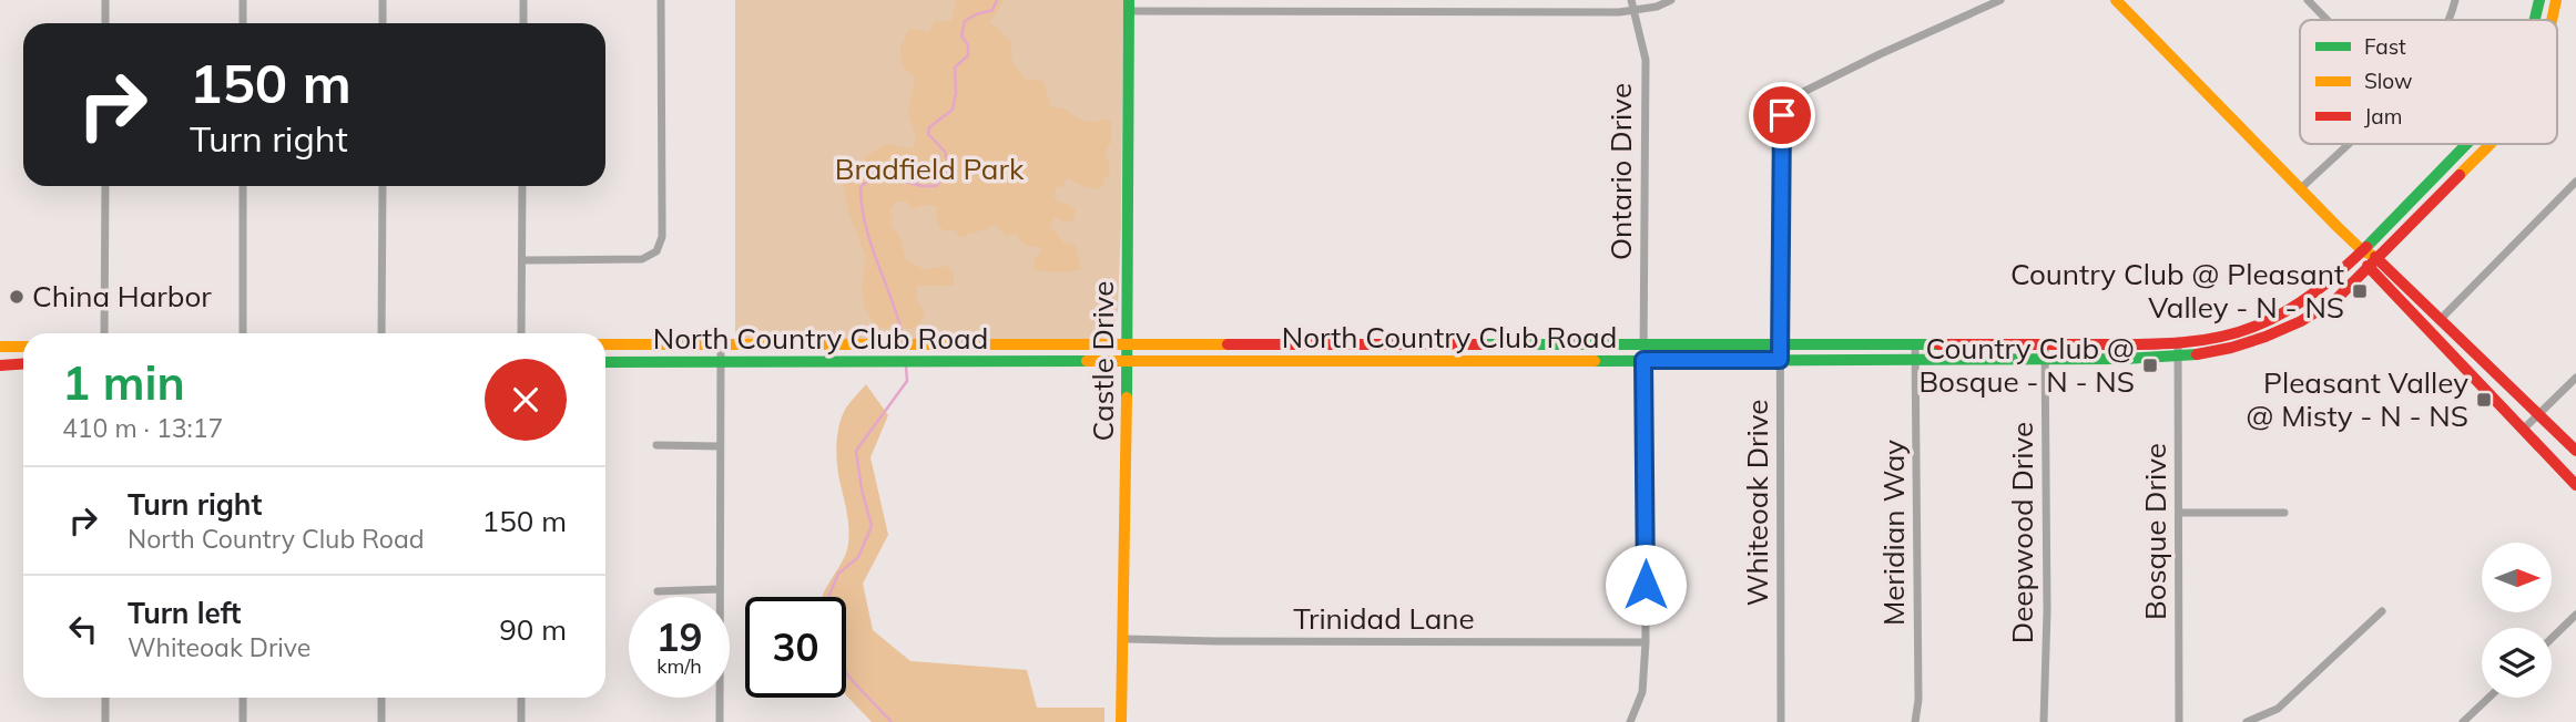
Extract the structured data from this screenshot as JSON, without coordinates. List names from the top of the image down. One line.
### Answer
{"streets":{"main road":["North Country Club Road","Castle Drive"],"street":["Ontario Drive","Whiteoak Drive","Bosque Drive","Meridian Way","Deepwood Drive","Trinidad Lane"]},"crossings":[["Ontario Drive","North Country Club Road"],["Ontario Drive","Trinidad Lane"],["North Country Club Road","Castle Drive"],["North Country Club Road","Whiteoak Drive"],["North Country Club Road","Bosque Drive"],["North Country Club Road","Meridian Way"],["North Country Club Road","Deepwood Drive"],["Castle Drive","Trinidad Lane"]],"parks":["Bradfield Park"],"places":{"transit":["Country Club @ Pleasant Valley - N - NS","Country Club @ Bosque - N - NS","Pleasant Valley @ Misty - N - NS"],"other":["China Harbor"]},"legend":["Fast","Slow","Jam"],"north":"right","page":{"turn":["150 m","Turn right"],"heading":["1 min","410 m · 13:17"],"list":[{"name":"Turn right","note":"North Country Club Road","value":"150 m"},{"name":"Turn left","note":"Whiteoak Drive","value":"90 m"}],"speed":"19 km/h","limit":"30"}}
